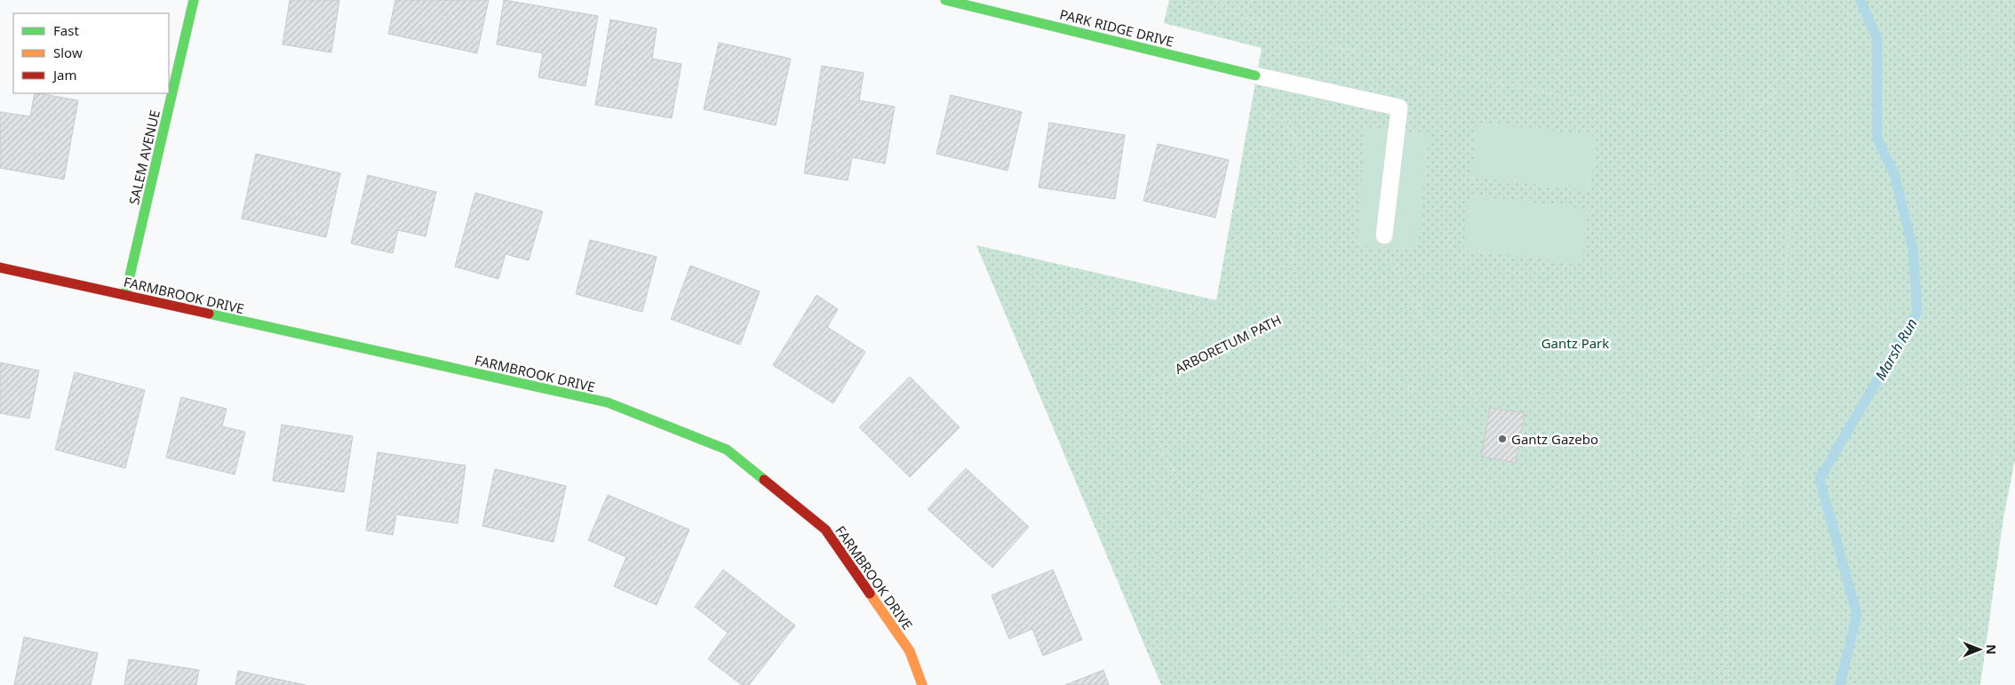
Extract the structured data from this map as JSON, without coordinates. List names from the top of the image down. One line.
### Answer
{"streets":{"street":["PARK RIDGE DRIVE","SALEM AVENUE","FARMBROOK DRIVE"],"path":["ARBORETUM PATH"]},"crossings":[["SALEM AVENUE","FARMBROOK DRIVE"]],"water":["Marsh Run"],"parks":["Gantz Park"],"places":["Gantz Gazebo"],"legend":["Fast","Slow","Jam"],"north":"right"}
